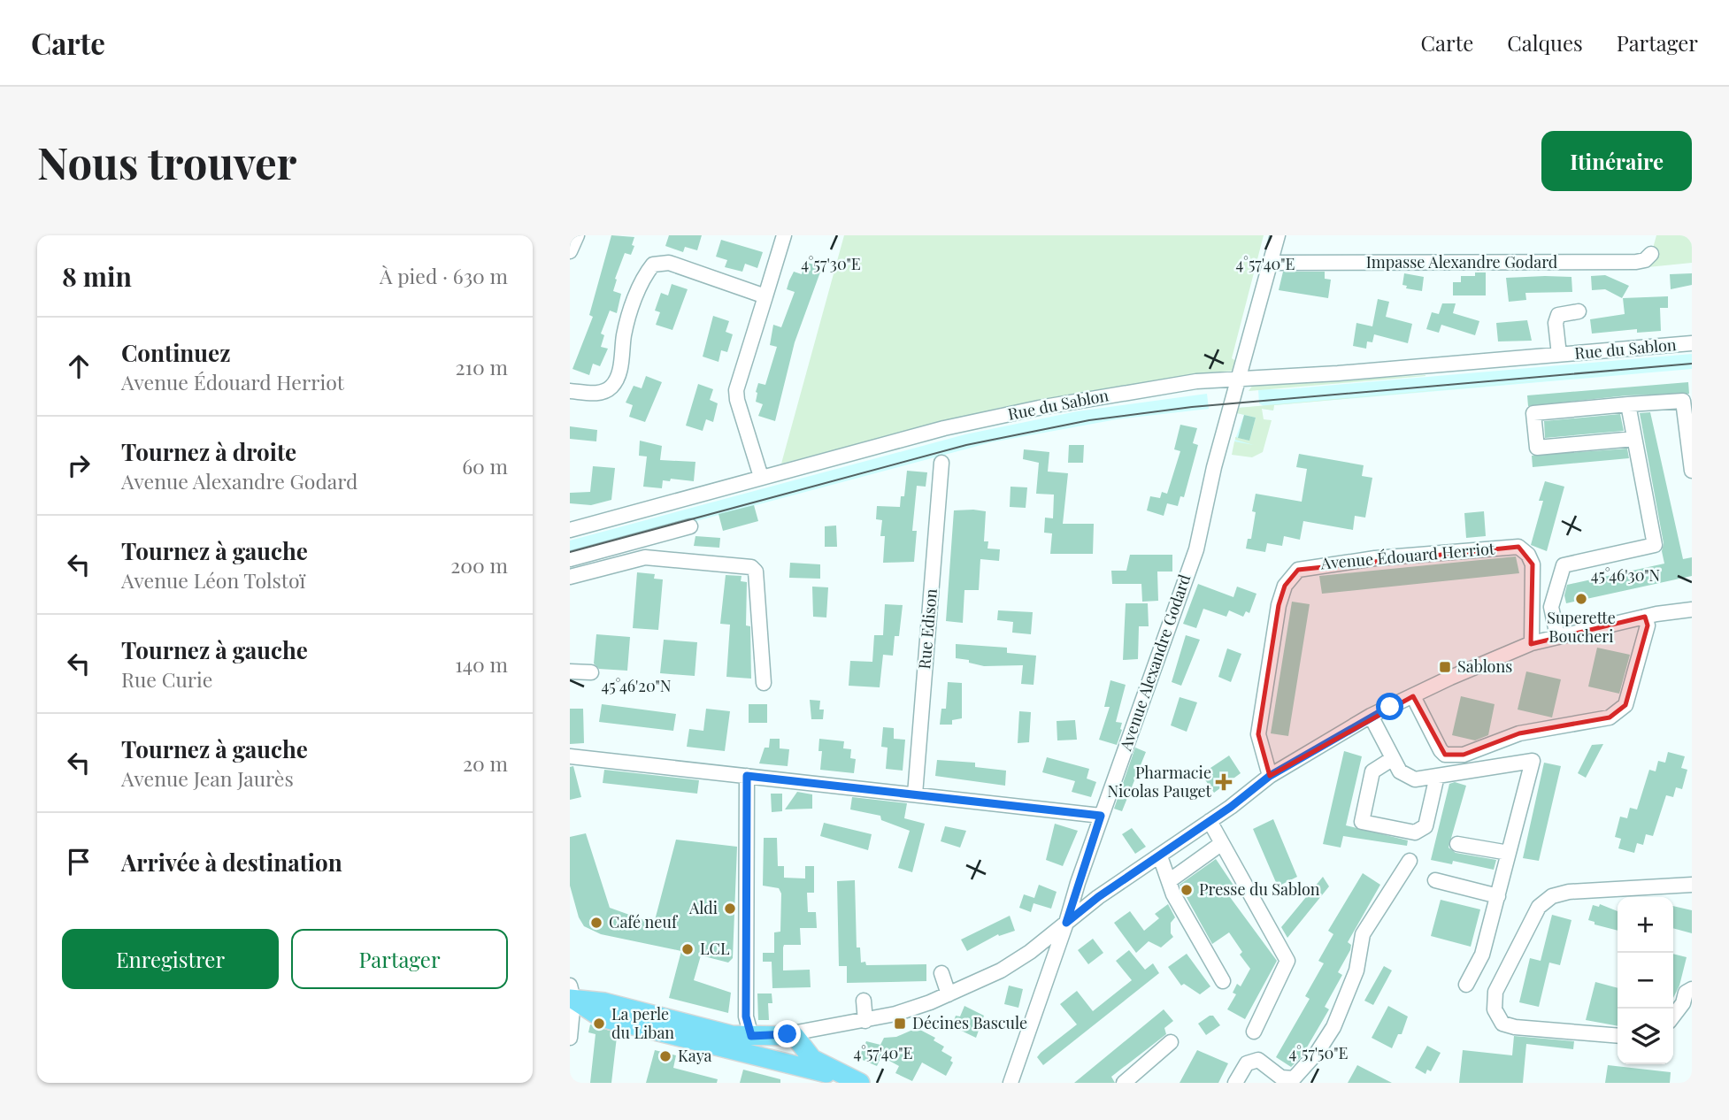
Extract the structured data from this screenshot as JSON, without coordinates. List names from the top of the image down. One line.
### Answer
{"streets":{"street":["Impasse Alexandre Godard","Rue du Sablon","Avenue Édouard Herriot","Rue Edison","Avenue Alexandre Godard"]},"crossings":[["Impasse Alexandre Godard","Avenue Alexandre Godard"],["Rue du Sablon","Avenue Alexandre Godard"]],"places":{"other":["Superette Boucheri","Presse du Sablon","Aldi","Café neuf","LCL","La perle du Liban","Kaya"],"transit":["Sablons","Décines Bascule"],"health":["Pharmacie Nicolas Pauget"]},"page":{"header":"Carte","nav":["Carte","Calques","Partager"],"buttons":["Itinéraire",["Enregistrer","Partager"]],"title":"Nous trouver","heading":["8 min","À pied · 630 m"],"list":[["Continuez","Avenue Édouard Herriot","210 m"],["Tournez à droite","Avenue Alexandre Godard","60 m"],["Tournez à gauche","Avenue Léon Tolstoï","200 m"],["Tournez à gauche","Rue Curie","140 m"],["Tournez à gauche","Avenue Jean Jaurès","20 m"],"Arrivée à destination"],"map_buttons":["+","−"]},"coordinates":["4°57'30\"E","4°57'40\"E","45°46'30\"N","45°46'20\"N","4°57'50\"E"]}
